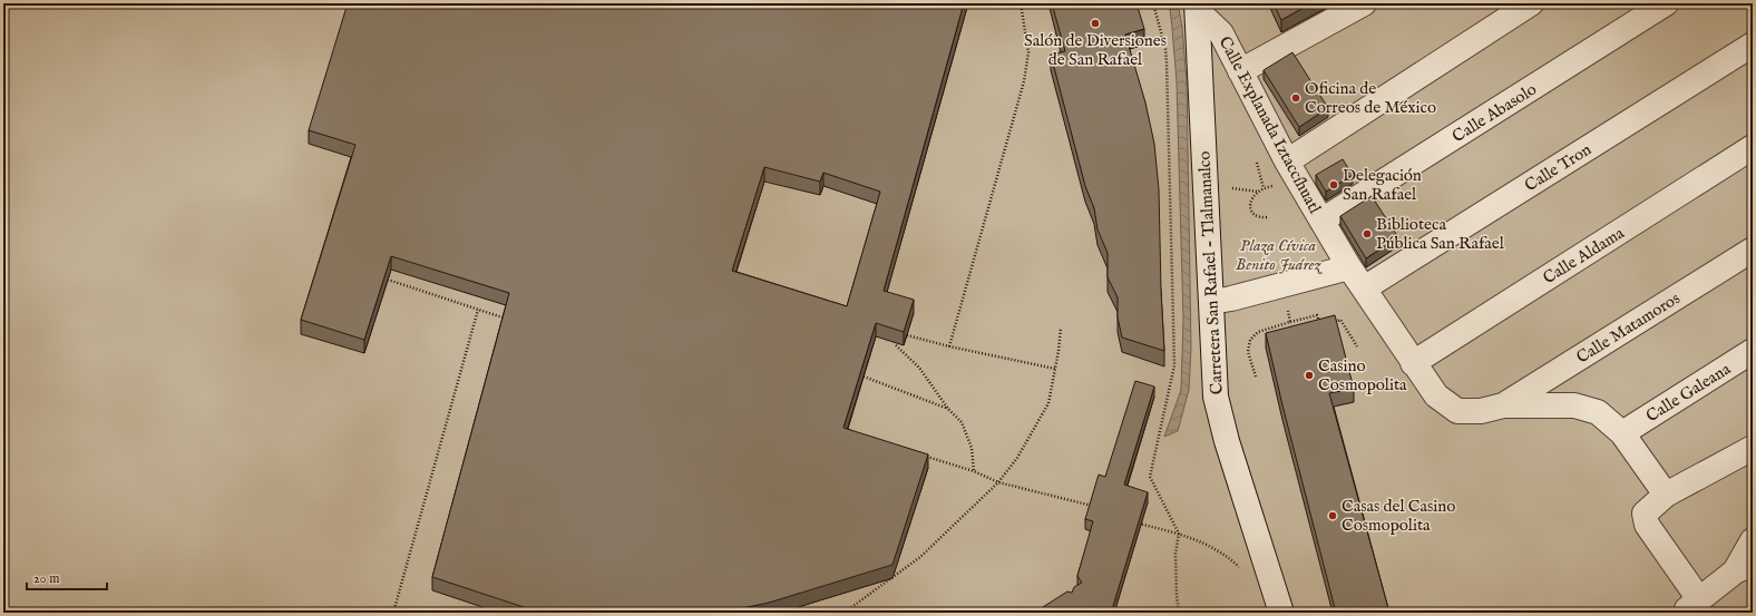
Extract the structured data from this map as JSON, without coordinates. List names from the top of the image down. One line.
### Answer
{"streets":{"street":["Calle Abasolo","Calle Explanada Iztaccíhuatl","Calle Tron","Calle Aldama","Carretera San Rafael - Tlalmanalco","Calle Matamoros","Calle Galeana"]},"crossings":[["Calle Abasolo","Calle Explanada Iztaccíhuatl"],["Calle Explanada Iztaccíhuatl","Calle Tron"],["Calle Explanada Iztaccíhuatl","Calle Aldama"],["Calle Explanada Iztaccíhuatl","Carretera San Rafael - Tlalmanalco"],["Calle Explanada Iztaccíhuatl","Calle Matamoros"],["Calle Explanada Iztaccíhuatl","Calle Galeana"]],"parks":["Plaza Cívica Benito Juárez"],"places":["Salón de Diversiones de San Rafael","Oficina de Correos de México","Delegación San Rafael","Biblioteca Pública San Rafael","Casino Cosmopolita","Casas del Casino Cosmopolita"],"scale_bar":"20 m"}
